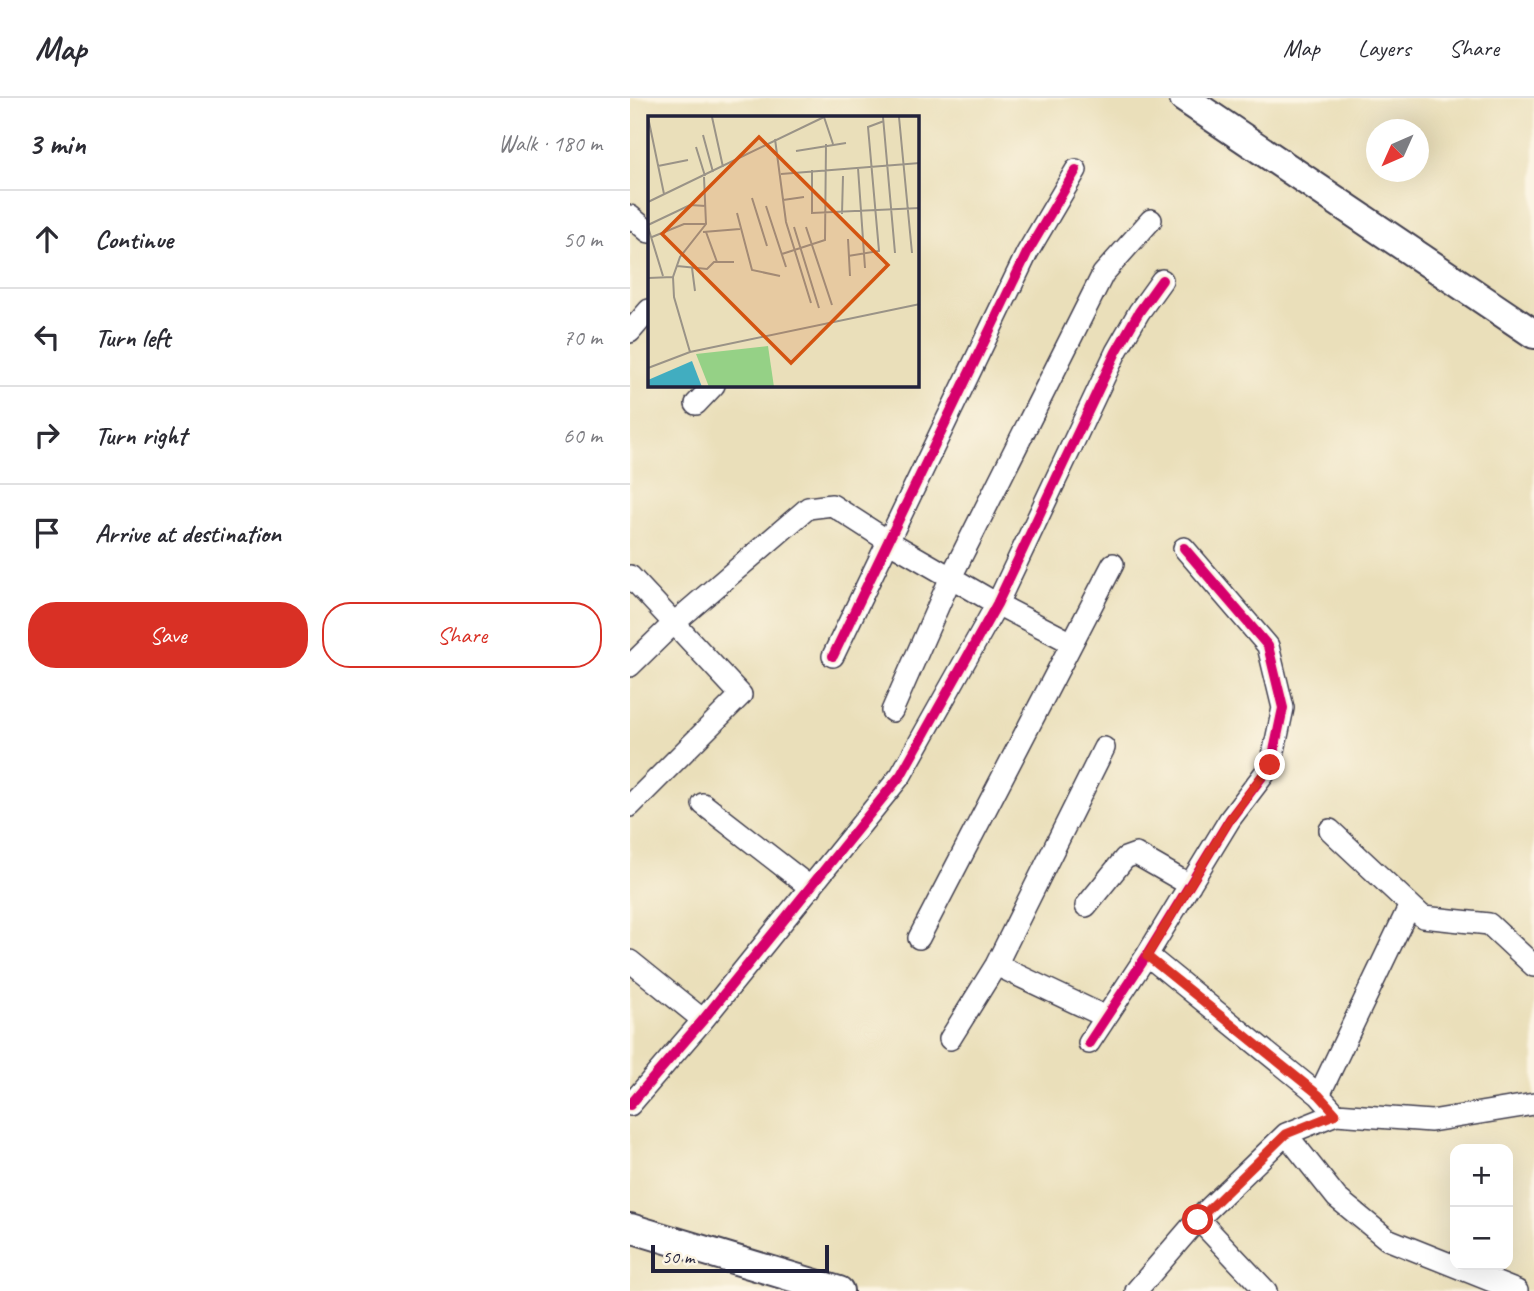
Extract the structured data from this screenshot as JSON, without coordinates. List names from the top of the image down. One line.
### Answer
{"scale_bar":"50 m","north":"bottom left","page":{"header":"Map","nav":["Map","Layers","Share"],"heading":["3 min","Walk · 180 m"],"list":[["Continue","50 m"],["Turn left","70 m"],["Turn right","60 m"],"Arrive at destination"],"buttons":["Save","Share"],"map_buttons":["+","−"],"scale":"50 m"}}
